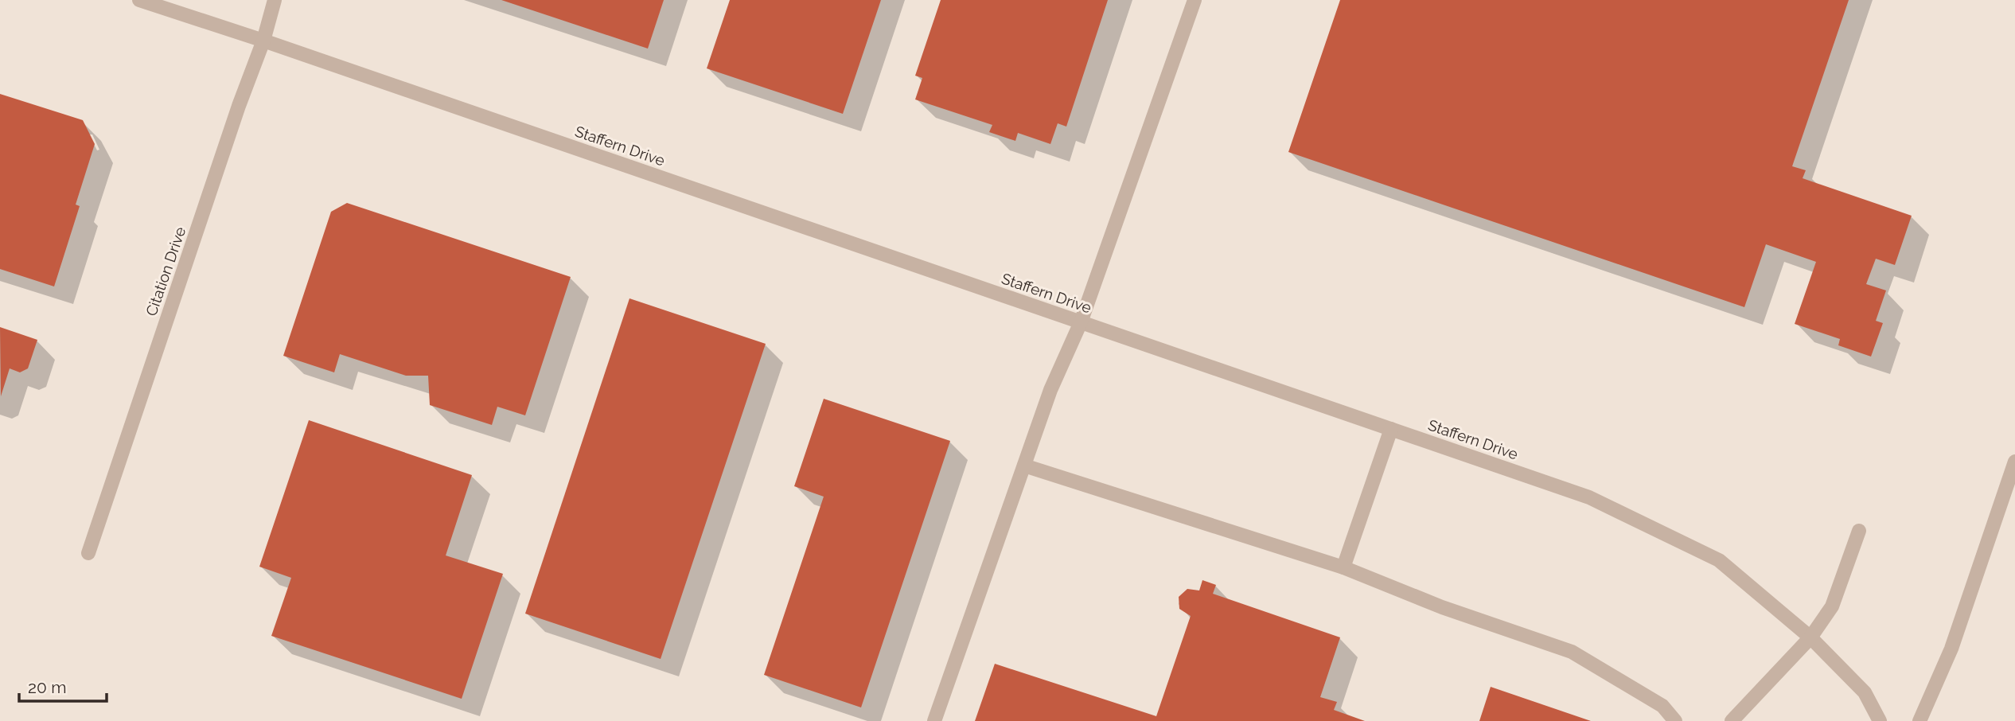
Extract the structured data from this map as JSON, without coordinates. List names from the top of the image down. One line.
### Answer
{"streets":{"street":["Staffern Drive","Citation Drive"]},"crossings":[["Staffern Drive","Citation Drive"]],"scale_bar":"20 m"}
